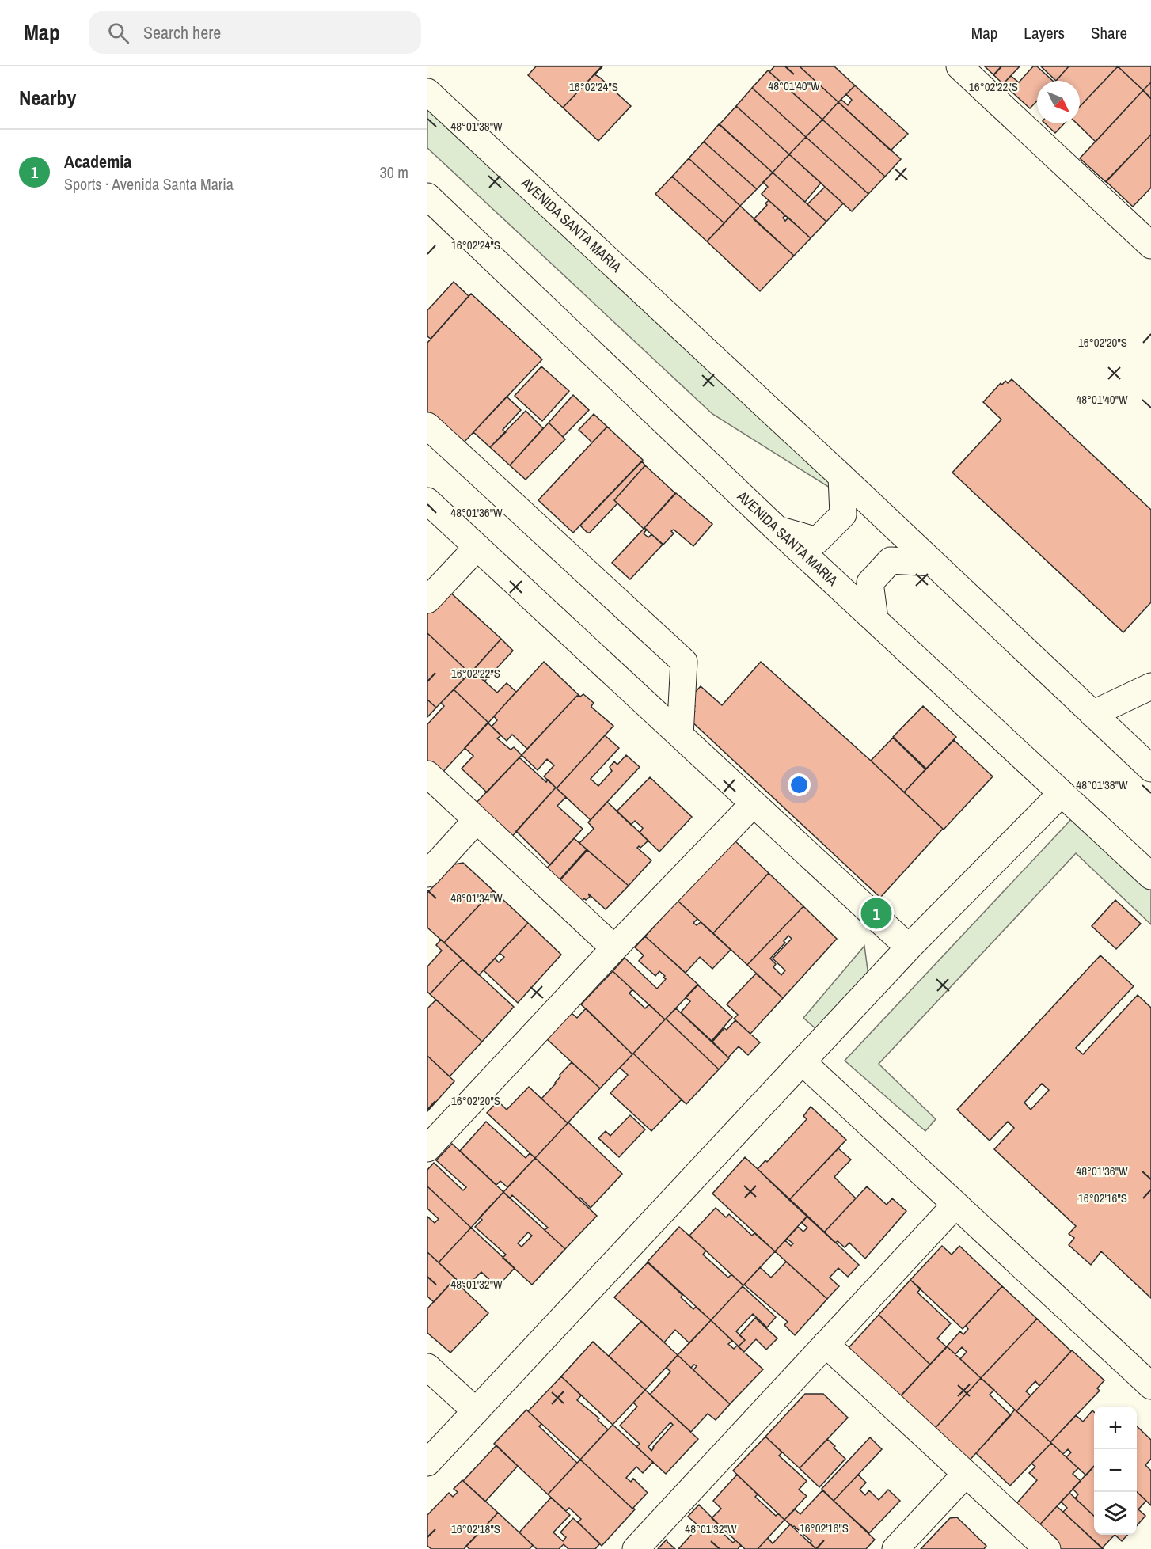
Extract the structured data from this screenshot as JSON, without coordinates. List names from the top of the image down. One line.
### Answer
{"streets":{"street":["AVENIDA SANTA MARIA"]},"north":"bottom right","page":{"header":"Map","search":"Search here","nav":["Map","Layers","Share"],"heading":"Nearby","list":[{"mark":"1","name":"Academia","note":"Sports · Avenida Santa Maria","value":"30 m"}],"pins":"1","map_buttons":["+","−"]},"coordinates":["48°01'40\"W","16°02'24\"S","16°02'22\"S","48°01'38\"W","16°02'20\"S","48°01'36\"W","48°01'34\"W","16°02'16\"S","48°01'32\"W","16°02'18\"S"]}
